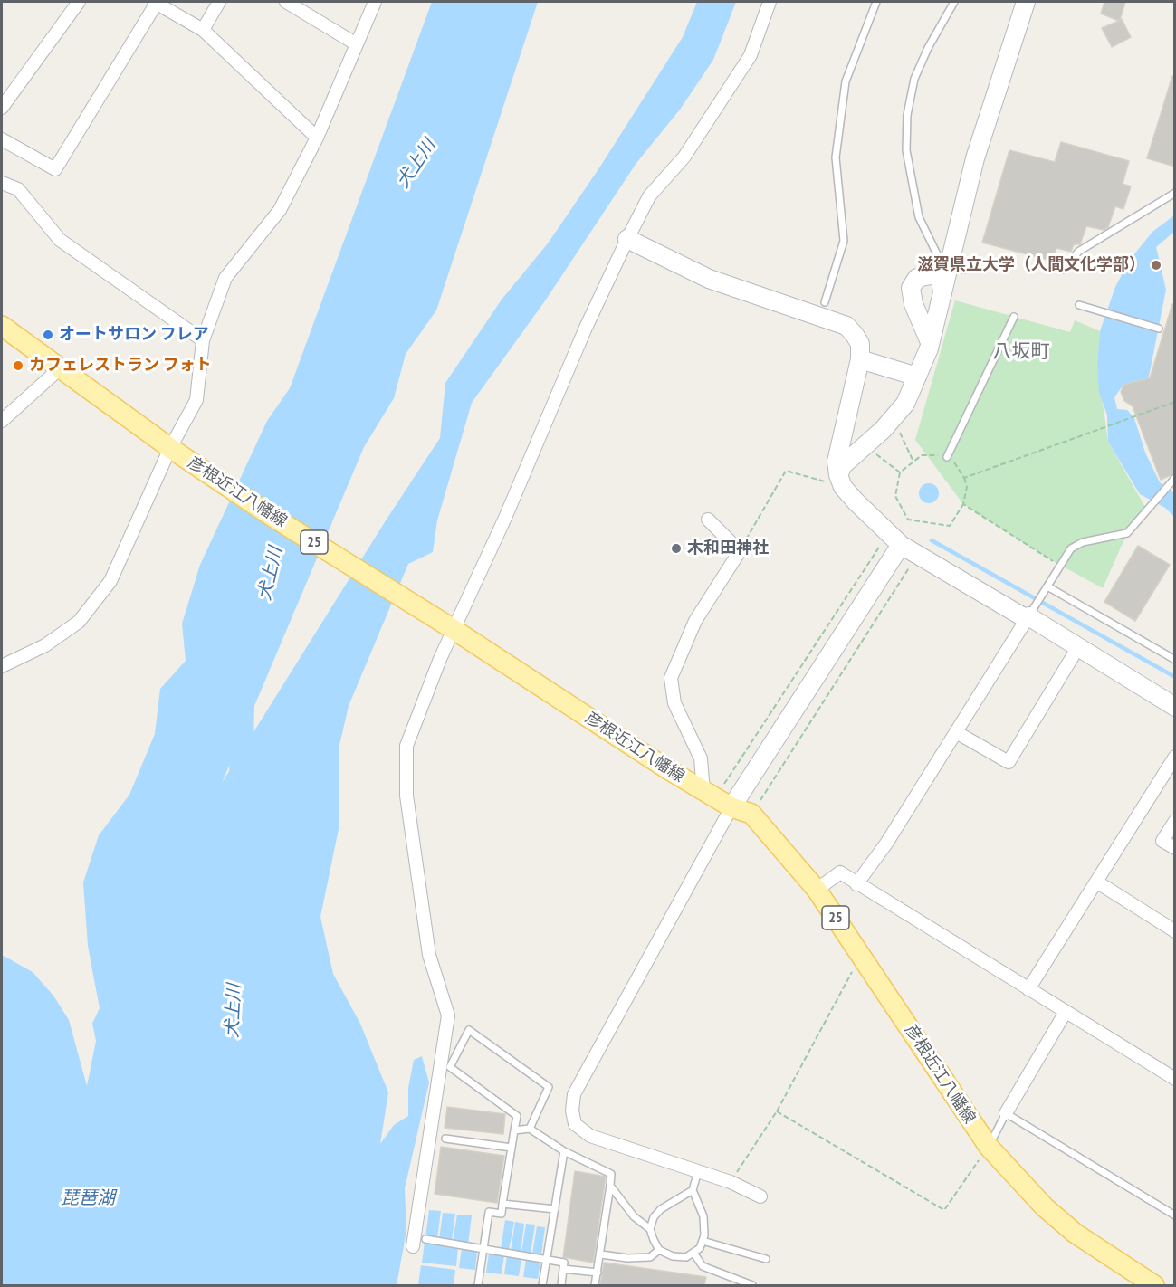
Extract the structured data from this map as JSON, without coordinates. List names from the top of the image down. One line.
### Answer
{"streets":{"main road":["彦根近江八幡線","25"]},"districts":["八坂町"],"water":["犬上川","琵琶湖"],"places":["滋賀県立大学（人間文化学部）","オートサロン フレア","カフェレストラン フォト","木和田神社"]}
